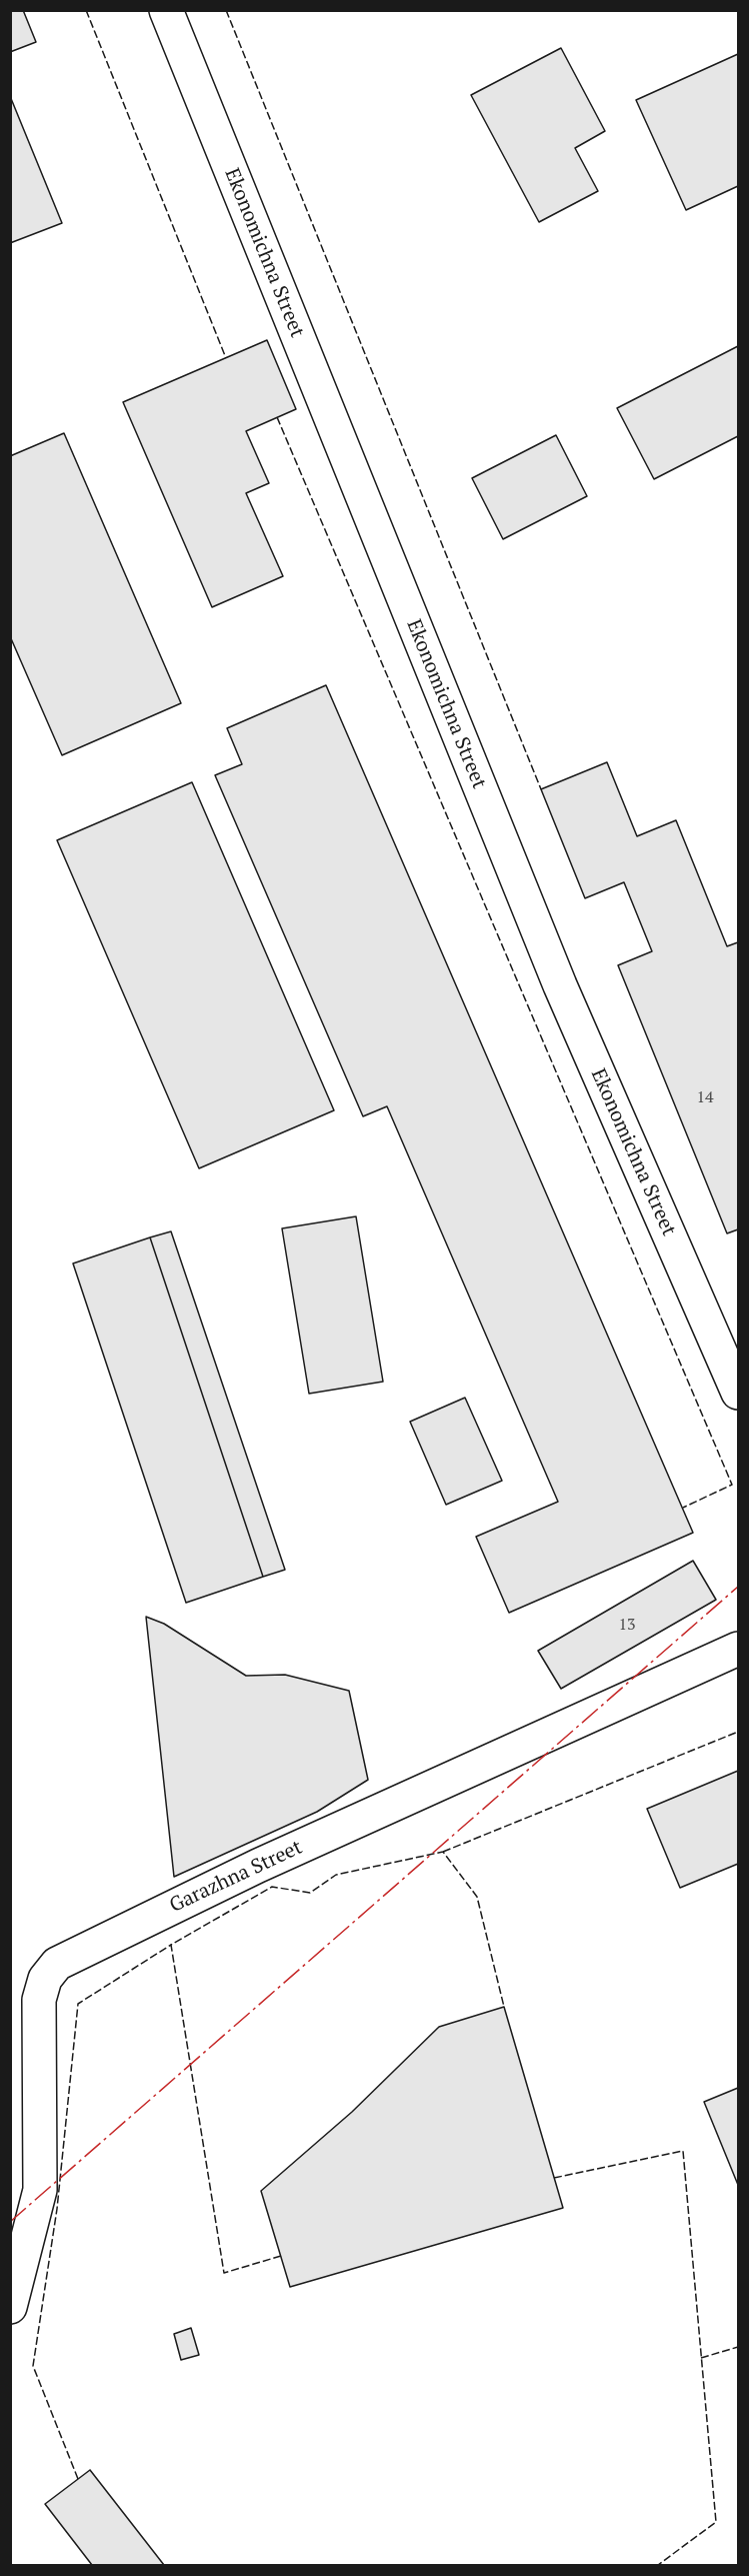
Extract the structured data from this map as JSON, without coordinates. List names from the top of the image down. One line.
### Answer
{"streets":{"street":["Ekonomichna Street","Garazhna Street"]},"house_numbers":["14","13"]}
